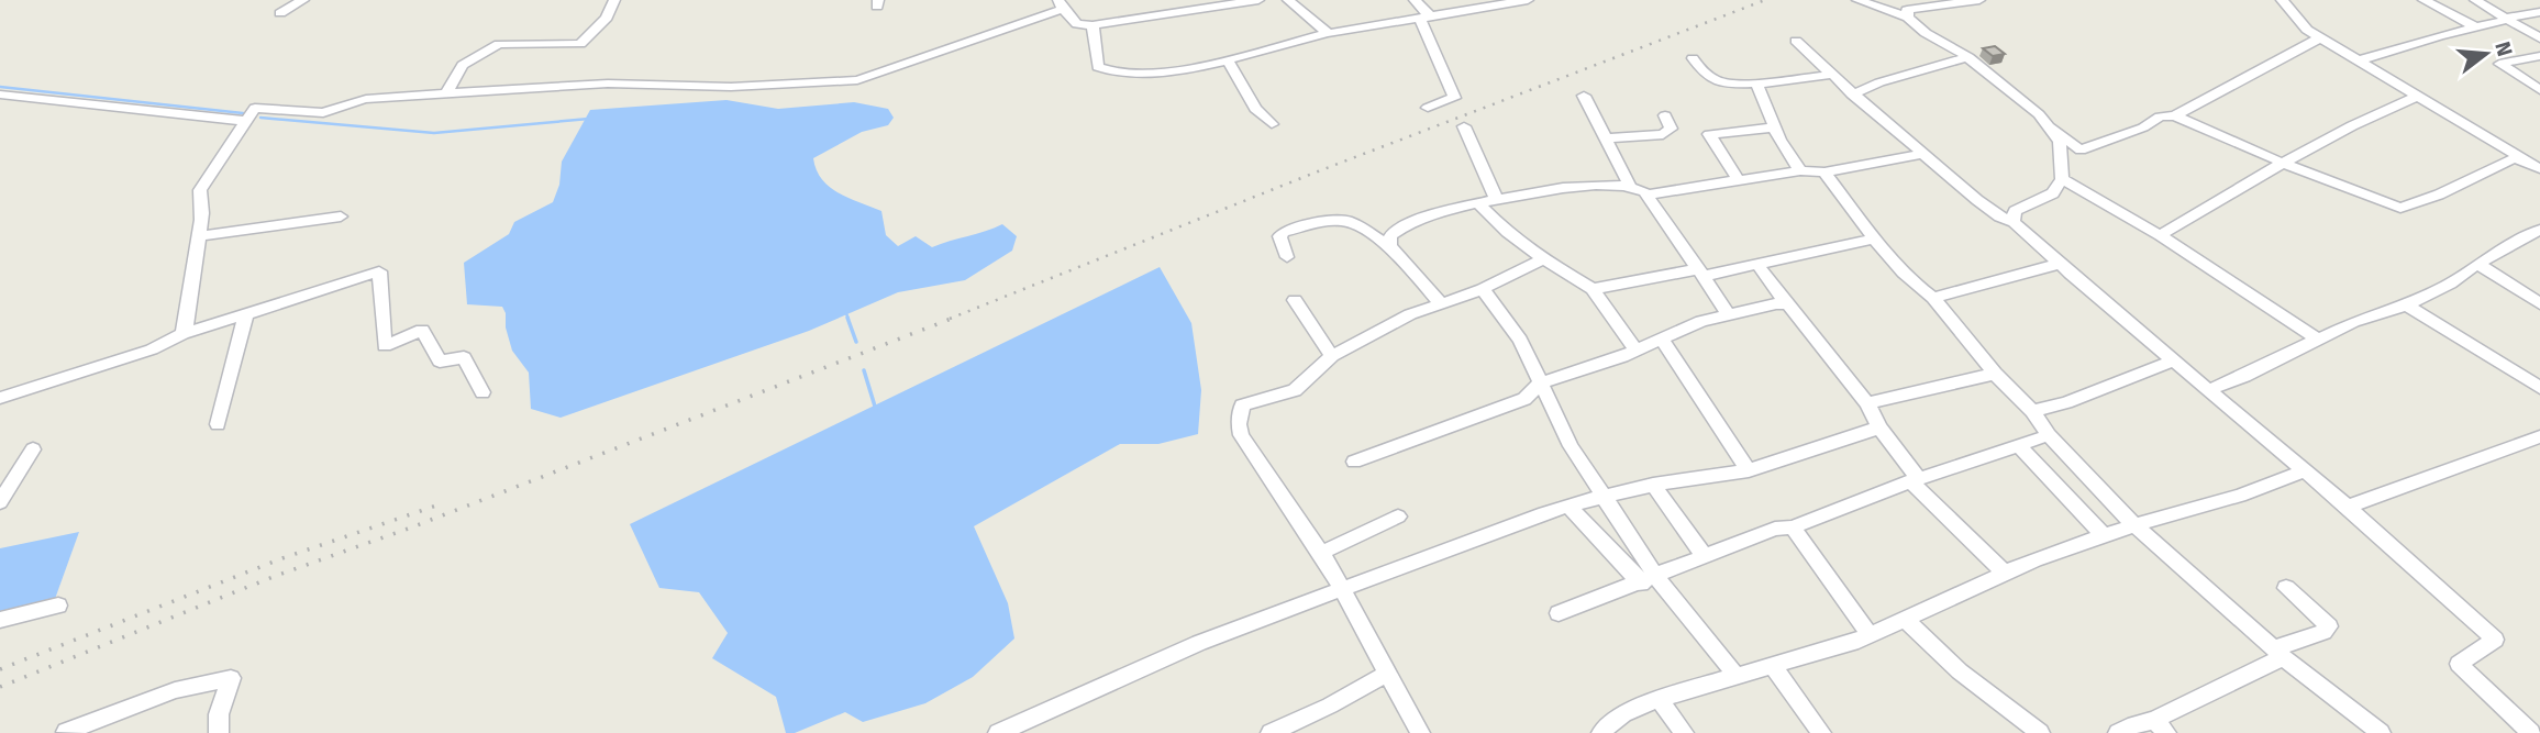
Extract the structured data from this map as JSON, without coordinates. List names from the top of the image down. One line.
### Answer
{"north":"right"}
